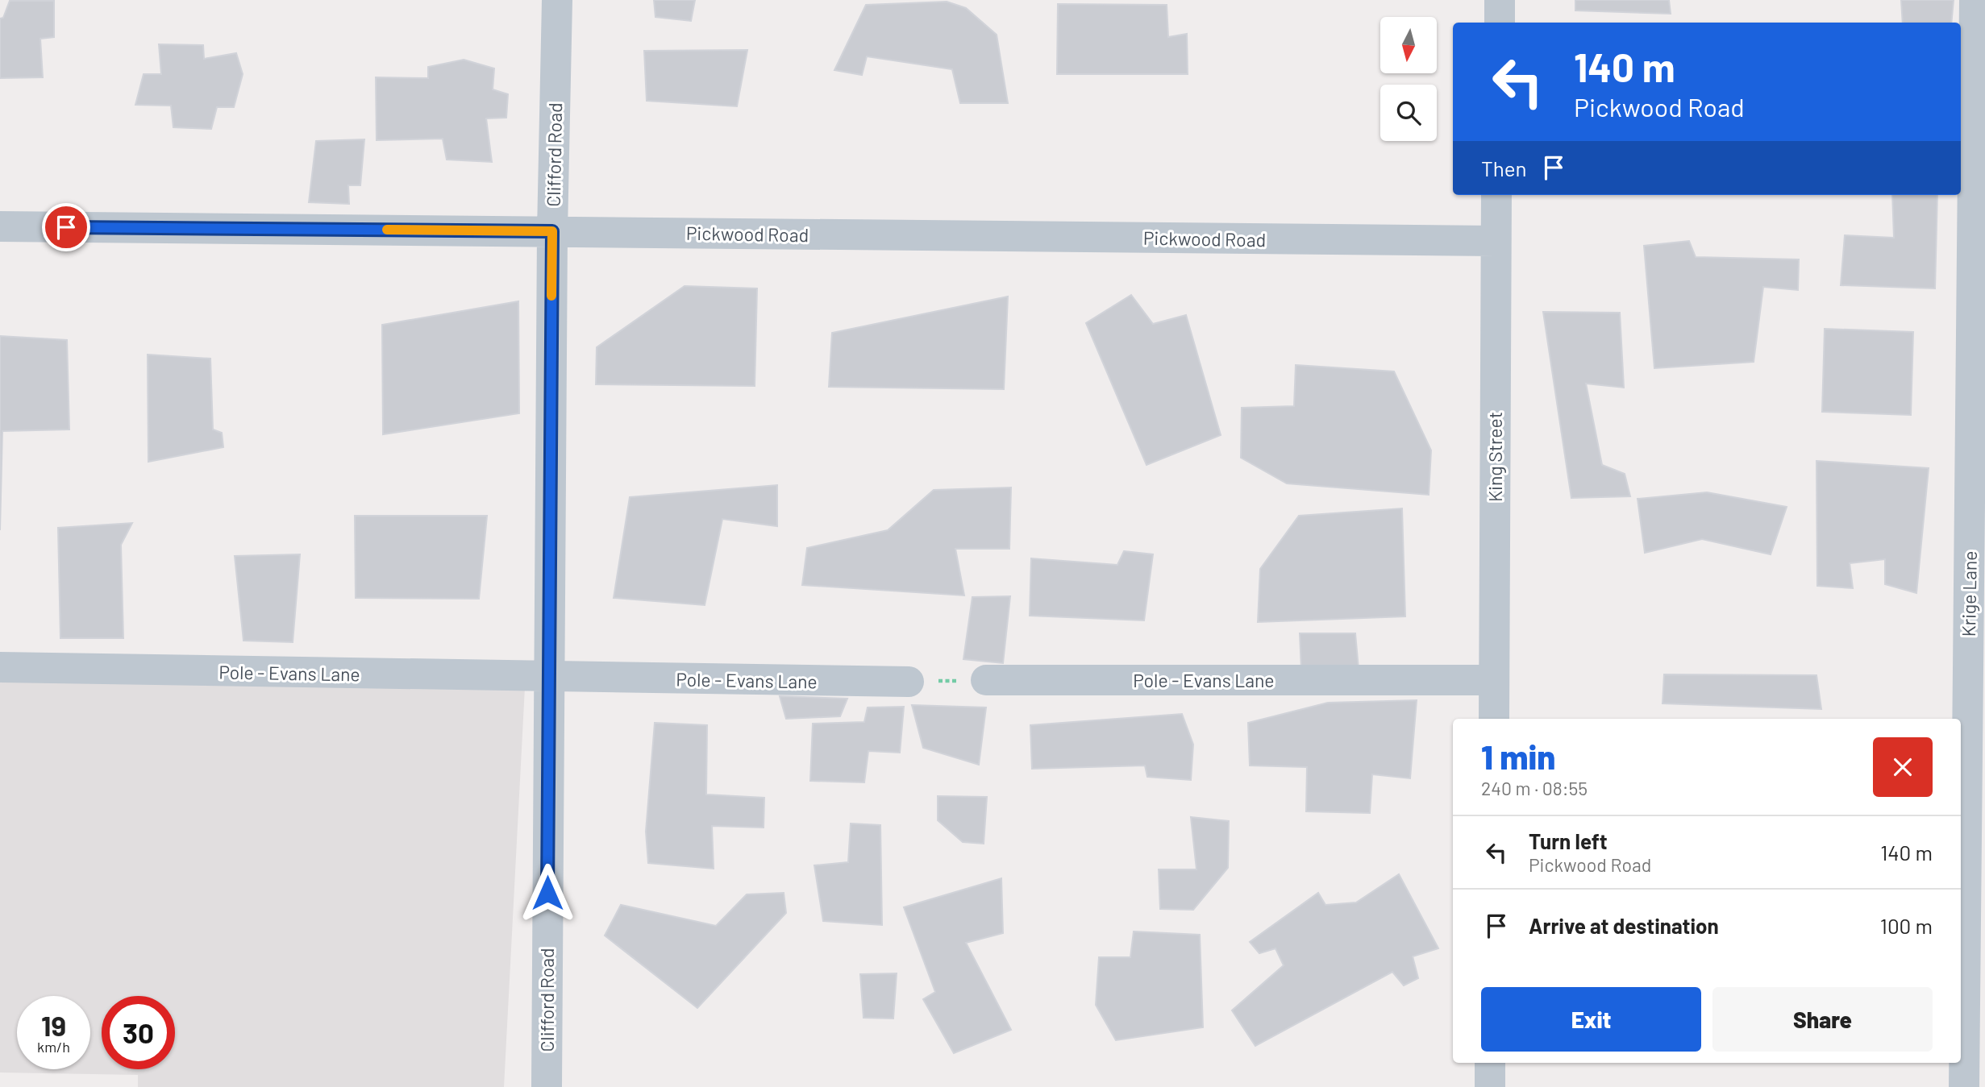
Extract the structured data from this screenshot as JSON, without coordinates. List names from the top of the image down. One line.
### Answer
{"streets":{"street":["Clifford Road","Pickwood Road","King Street","Krige Lane","Pole - Evans Lane"]},"crossings":[["Clifford Road","Pickwood Road"],["Clifford Road","Pole - Evans Lane"],["Pickwood Road","King Street"],["King Street","Pole - Evans Lane"]],"north":"bottom","page":{"turn":["140 m","Pickwood Road"],"then":"Then","heading":["1 min","240 m · 08:55"],"list":[{"name":"Turn left","note":"Pickwood Road","value":"140 m"},{"name":"Arrive at destination","value":"100 m"}],"buttons":["Exit","Share"],"speed":"19 km/h","limit":"30"}}
